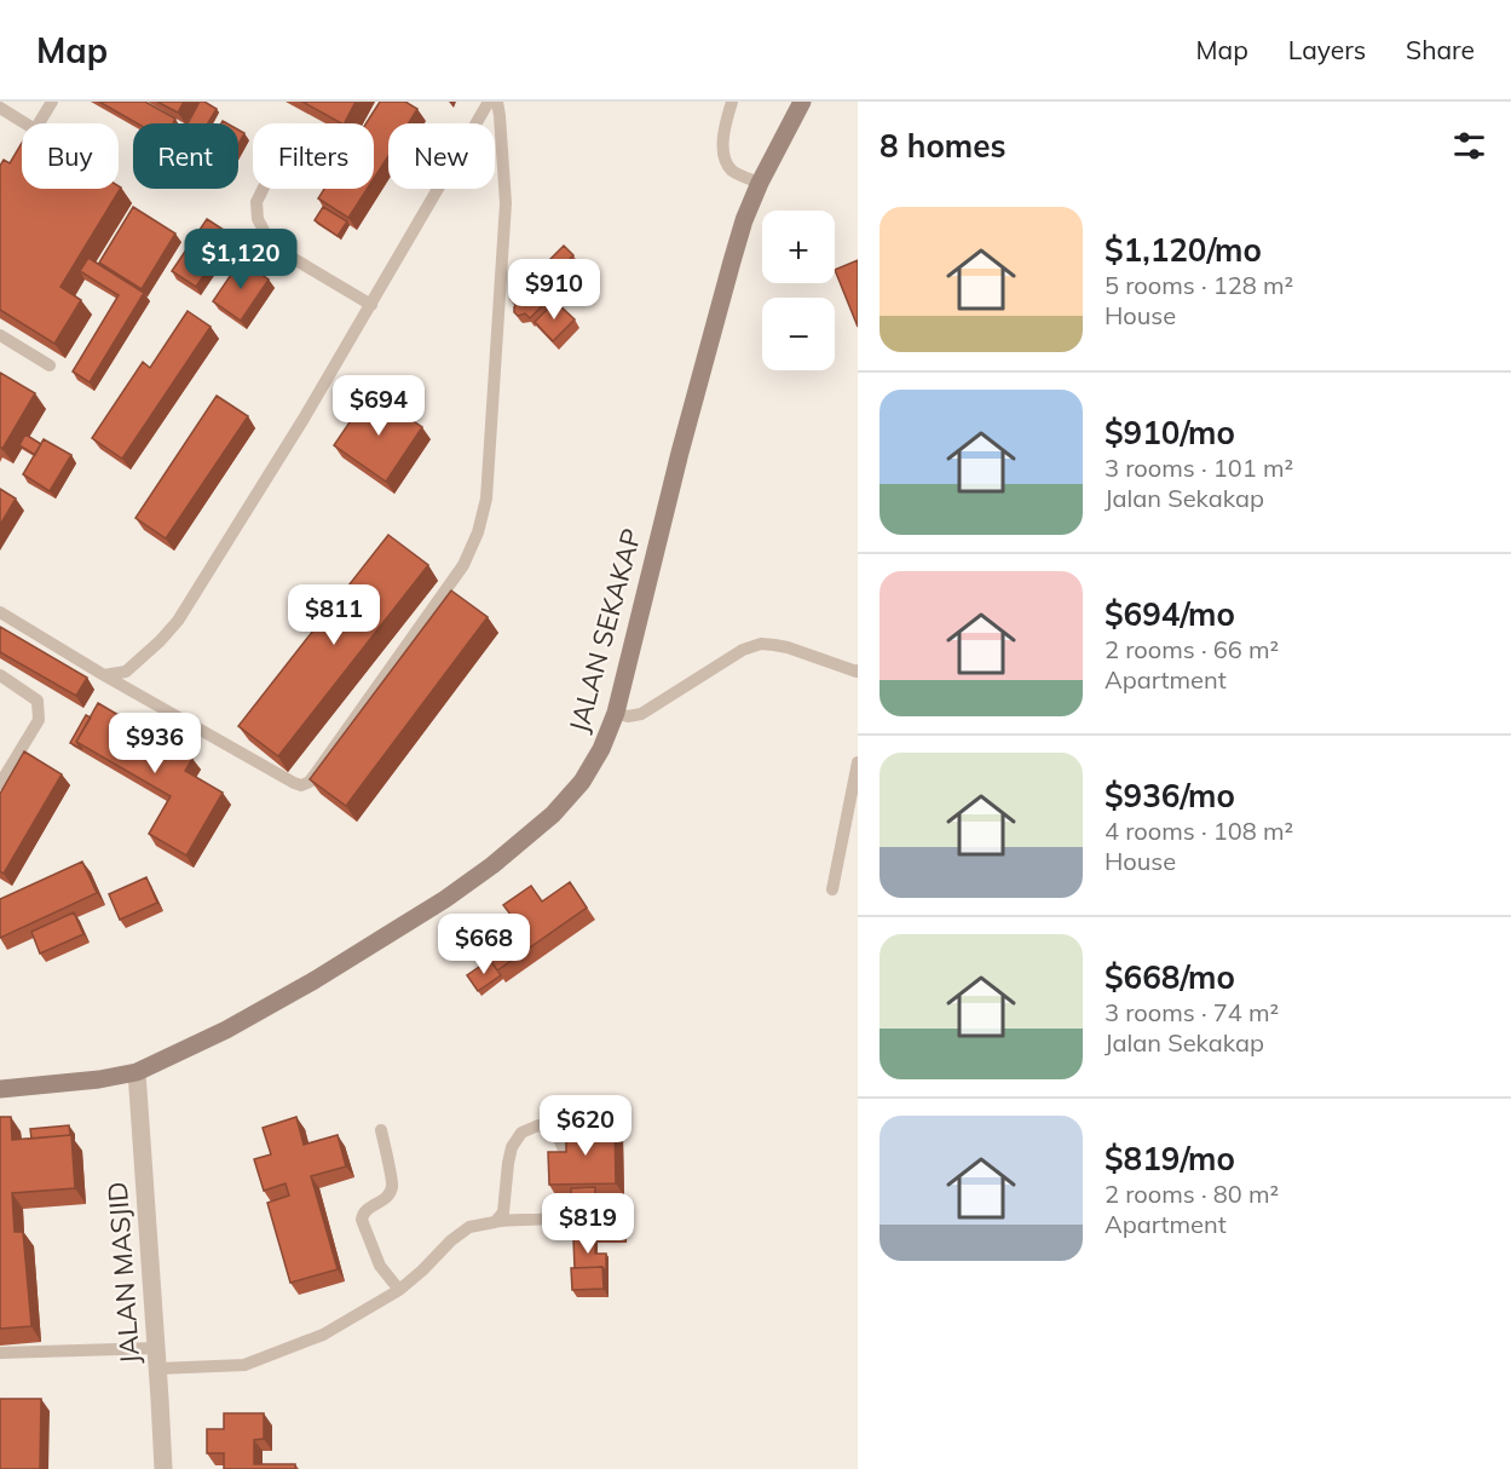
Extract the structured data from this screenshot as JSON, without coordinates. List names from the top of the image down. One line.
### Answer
{"streets":{"street":["JALAN SEKAKAP","JALAN MASJID"]},"crossings":[["JALAN SEKAKAP","JALAN MASJID"]],"page":{"header":"Map","nav":["Map","Layers","Share"],"heading":"8 homes","chip":["Buy","Rent","Filters","New"],"list":[{"name":"$1,120/mo","note":"5 rooms · 128 m² · House"},{"name":"$910/mo","note":"3 rooms · 101 m² · Jalan Sekakap"},{"name":"$694/mo","note":"2 rooms · 66 m² · Apartment"},{"name":"$936/mo","note":"4 rooms · 108 m² · House"},{"name":"$668/mo","note":"3 rooms · 74 m² · Jalan Sekakap"},{"name":"$819/mo","note":"2 rooms · 80 m² · Apartment"}],"map_buttons":["+","−"],"price":["$1,120","$910","$694","$811","$936","$668","$620","$819"]}}
